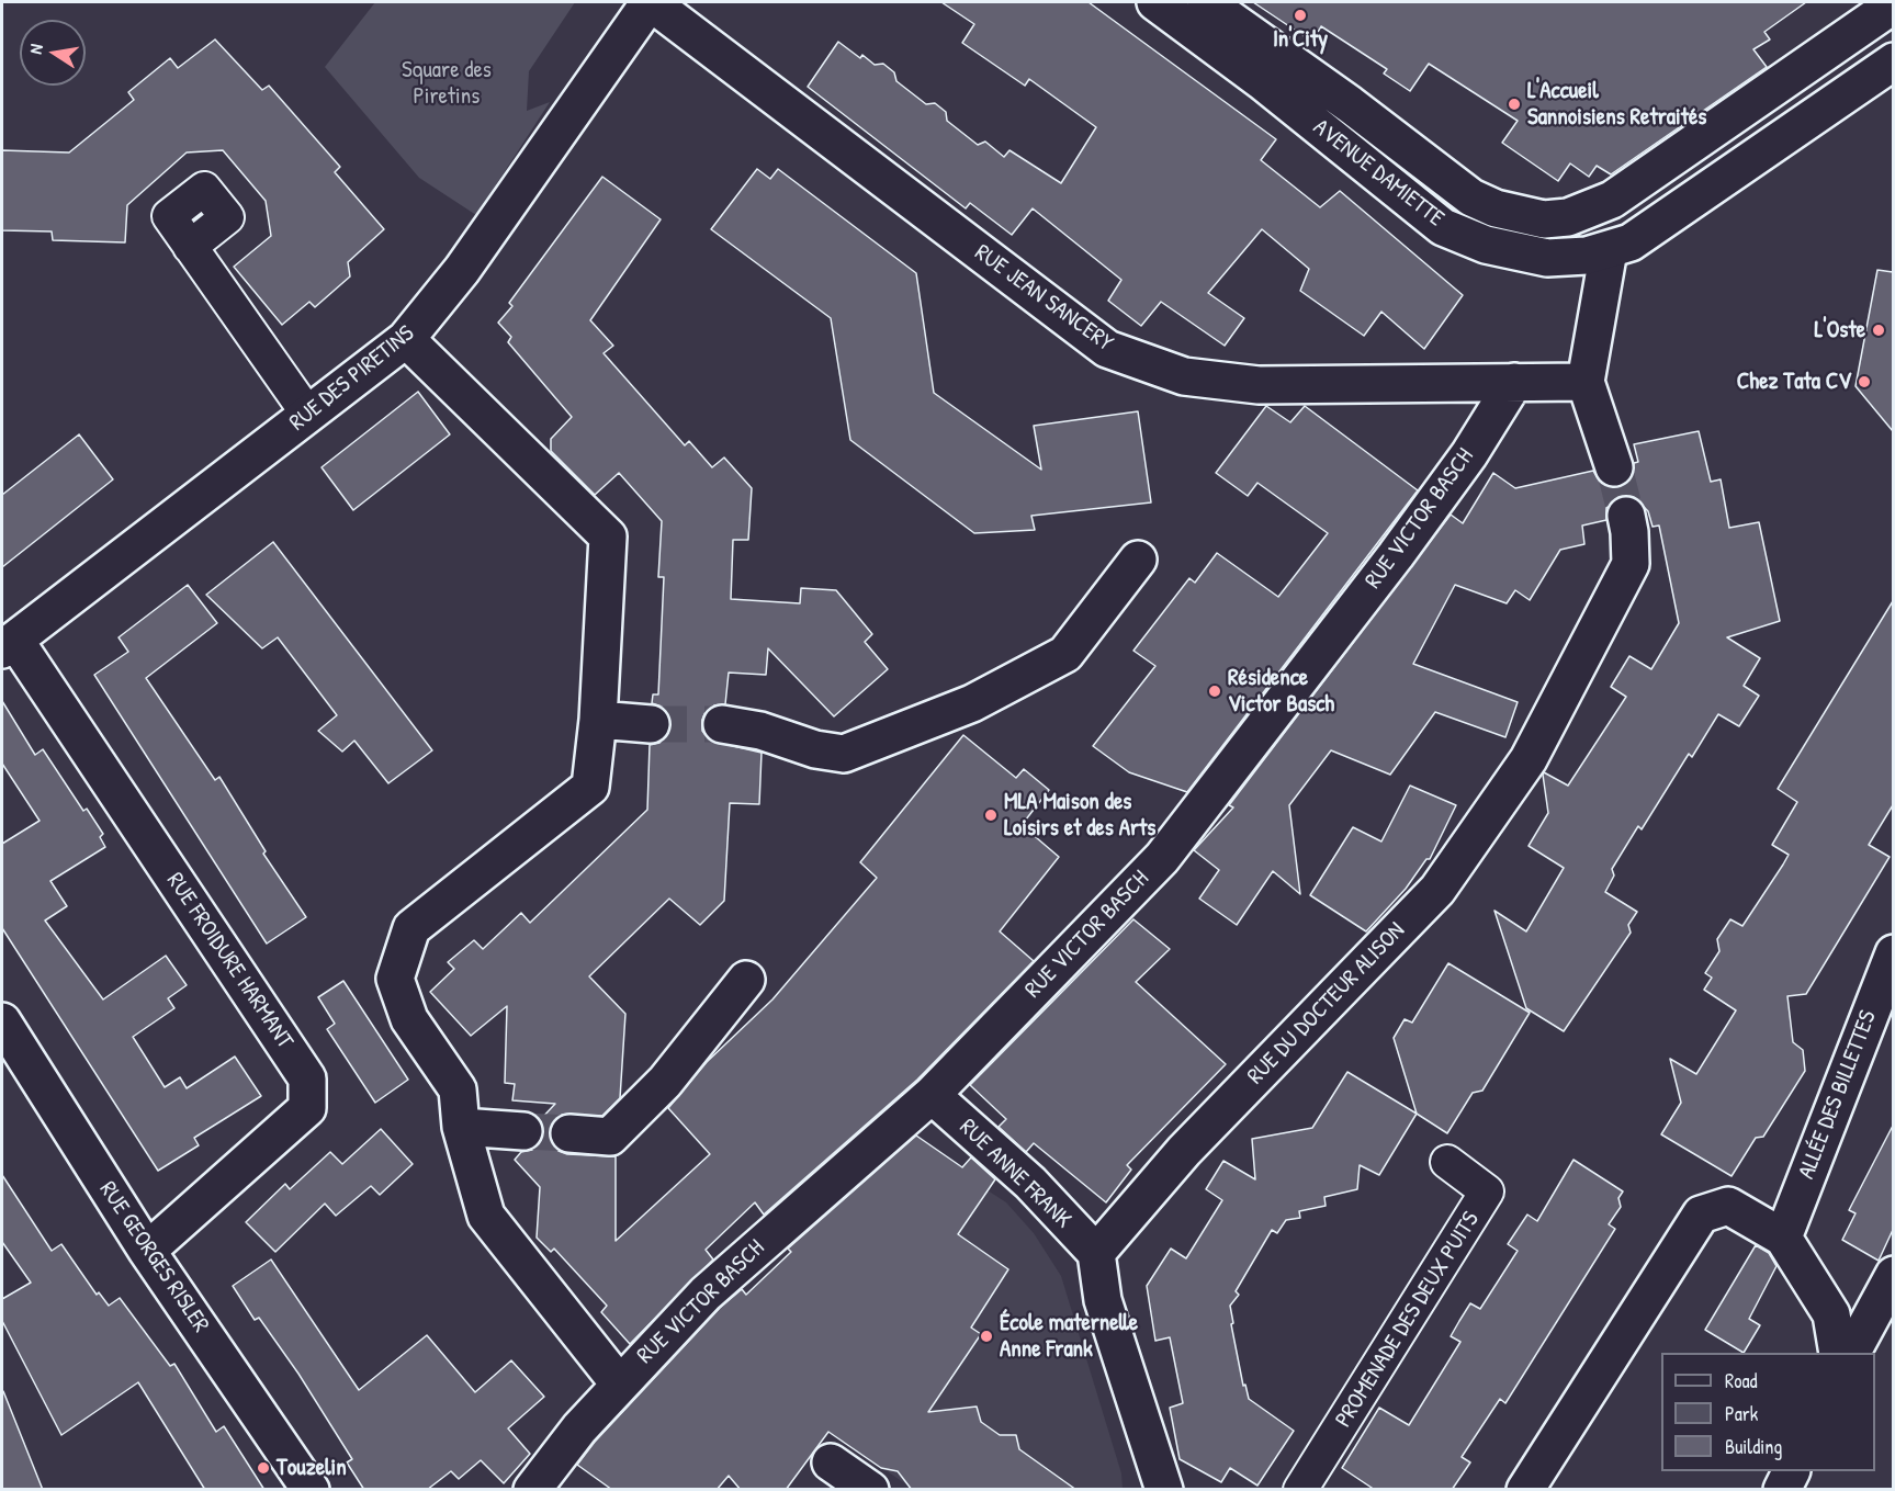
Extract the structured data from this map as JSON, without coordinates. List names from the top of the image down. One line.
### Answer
{"streets":{"street":["AVENUE DAMIETTE","RUE JEAN SANCERY","RUE DES PIRETINS","RUE VICTOR BASCH","RUE FROIDURE HARMANT","RUE DU DOCTEUR ALISON","ALLÉE DES BILLETTES","RUE ANNE FRANK","RUE GEORGES RISLER","PROMENADE DES DEUX PUITS"]},"crossings":[["RUE JEAN SANCERY","RUE DES PIRETINS"],["RUE JEAN SANCERY","RUE VICTOR BASCH"],["RUE DES PIRETINS","RUE FROIDURE HARMANT"],["RUE VICTOR BASCH","RUE ANNE FRANK"],["RUE FROIDURE HARMANT","RUE GEORGES RISLER"],["RUE DU DOCTEUR ALISON","RUE ANNE FRANK"]],"parks":["Square des Piretins"],"places":["In'City","L'Accueil Sannoisiens Retraités","L'Oste","Chez Tata CV","Résidence Victor Basch","MLA Maison des Loisirs et des Arts","École maternelle Anne Frank","Touzelin"],"legend":["Road","Park","Building"],"north":"left"}
